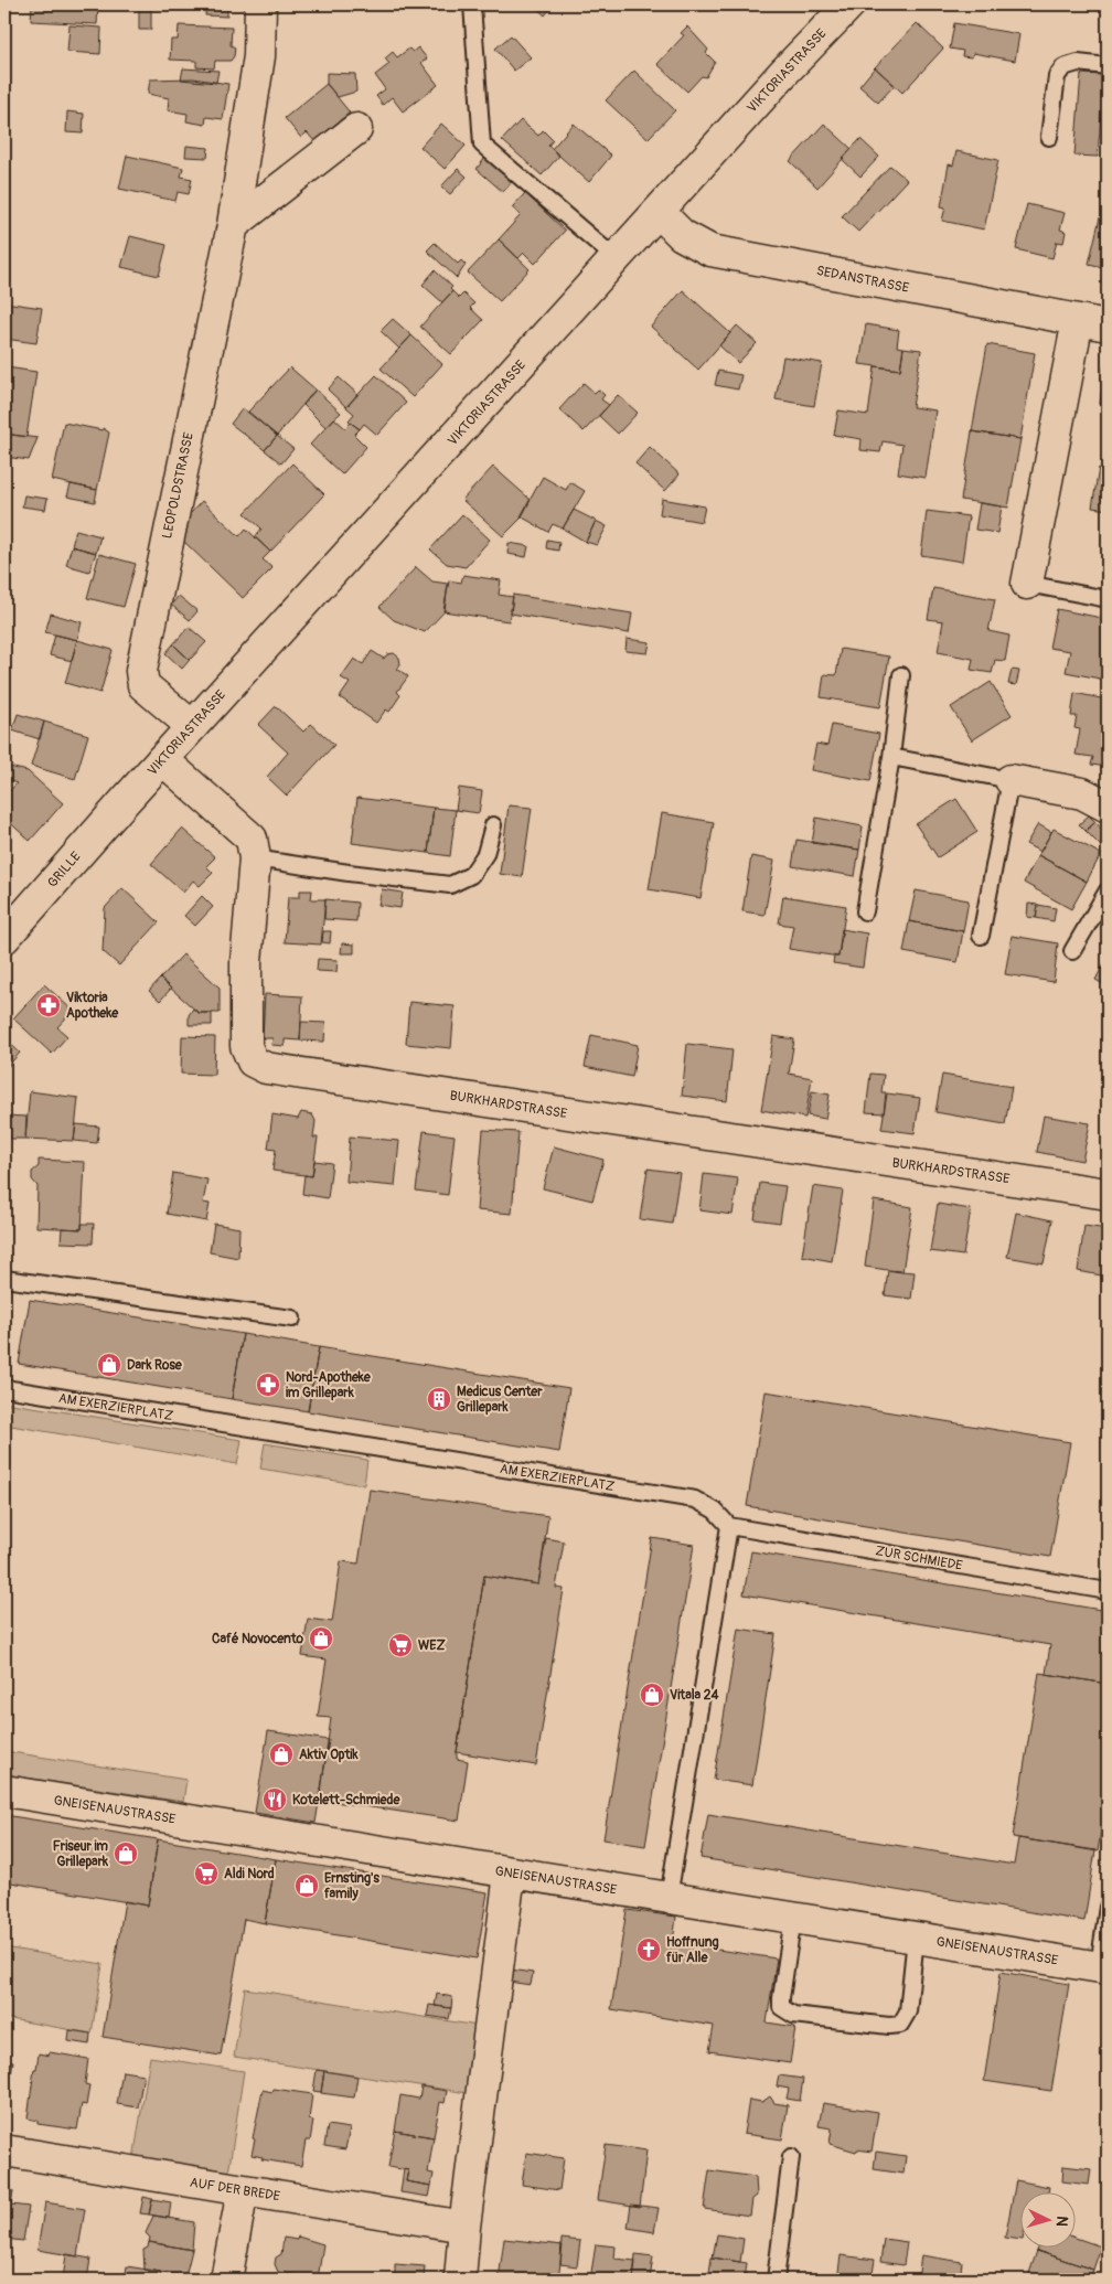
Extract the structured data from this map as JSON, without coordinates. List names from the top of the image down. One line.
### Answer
{"streets":{"street":["VIKTORIASTRASSE","SEDANSTRASSE","LEOPOLDSTRASSE","GRILLE","BURKHARDSTRASSE","GNEISENAUSTRASSE","AUF DER BREDE"],"lane":["AM EXERZIERPLATZ","ZUR SCHMIEDE"]},"crossings":[["VIKTORIASTRASSE","SEDANSTRASSE"],["VIKTORIASTRASSE","LEOPOLDSTRASSE"],["VIKTORIASTRASSE","GRILLE"],["VIKTORIASTRASSE","BURKHARDSTRASSE"],["AM EXERZIERPLATZ","ZUR SCHMIEDE"]],"places":{"pharmacy":["Viktoria Apotheke","Nord-Apotheke im Grillepark"],"shop":["Dark Rose","Café Novocento","Vitala 24","Aktiv Optik","Friseur im Grillepark","Ernsting's family"],"building":["Medicus Center Grillepark"],"supermarket":["WEZ","Aldi Nord"],"restaurant":["Kotelett-Schmiede"],"church":["Hoffnung für Alle"]},"north":"right"}
